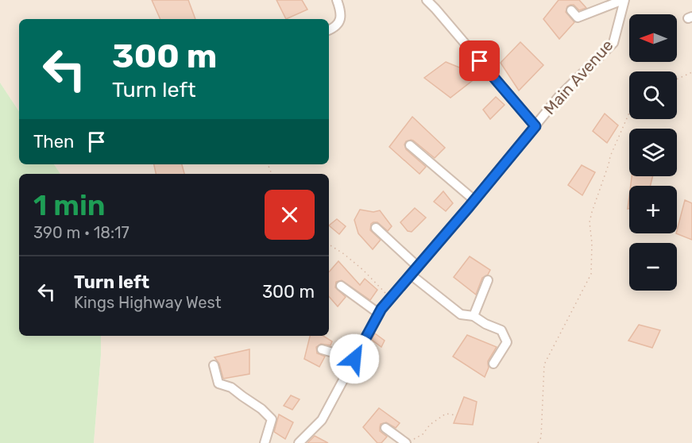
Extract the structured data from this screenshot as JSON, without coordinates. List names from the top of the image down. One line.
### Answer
{"streets":{"street":["Main Avenue"]},"north":"left","page":{"map_buttons":["+","−"],"turn":["300 m","Turn left"],"then":"Then","heading":["1 min","390 m · 18:17"],"list":[{"name":"Turn left","note":"Kings Highway West","value":"300 m"}]}}
